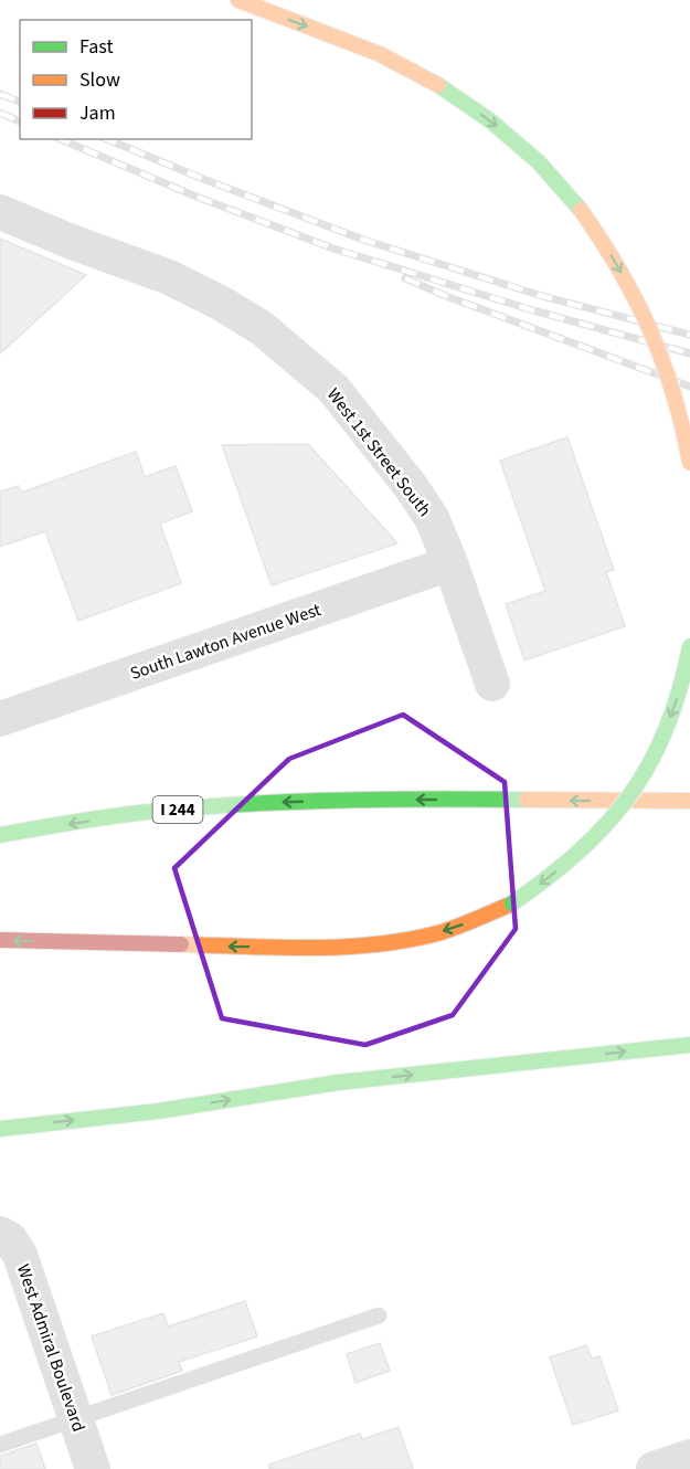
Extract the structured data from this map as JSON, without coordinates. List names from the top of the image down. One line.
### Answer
{"streets":{"highway":["I 244"],"street":["West 1st Street South","South Lawton Avenue West","West Admiral Boulevard"]},"crossings":[["West 1st Street South","South Lawton Avenue West"]],"legend":["Fast","Slow","Jam"]}
